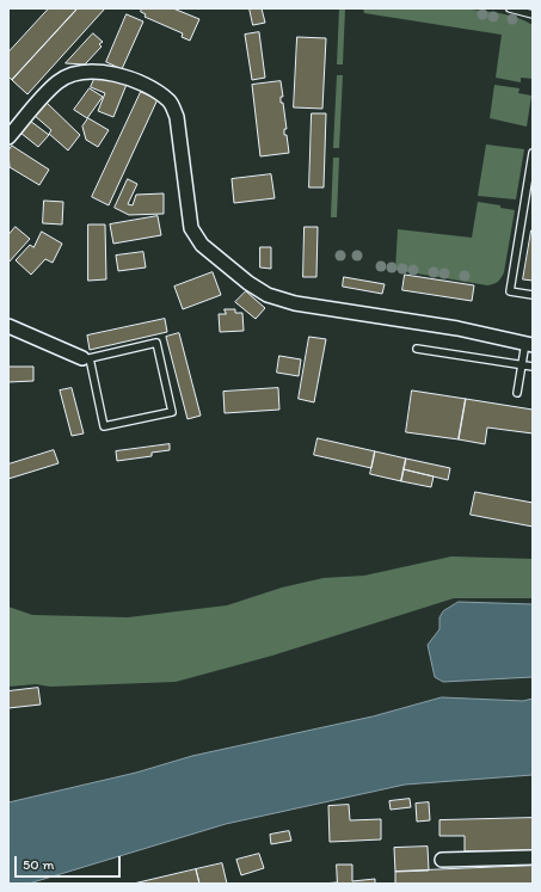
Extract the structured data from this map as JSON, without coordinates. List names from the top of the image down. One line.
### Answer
{"scale_bar":"50 m"}
